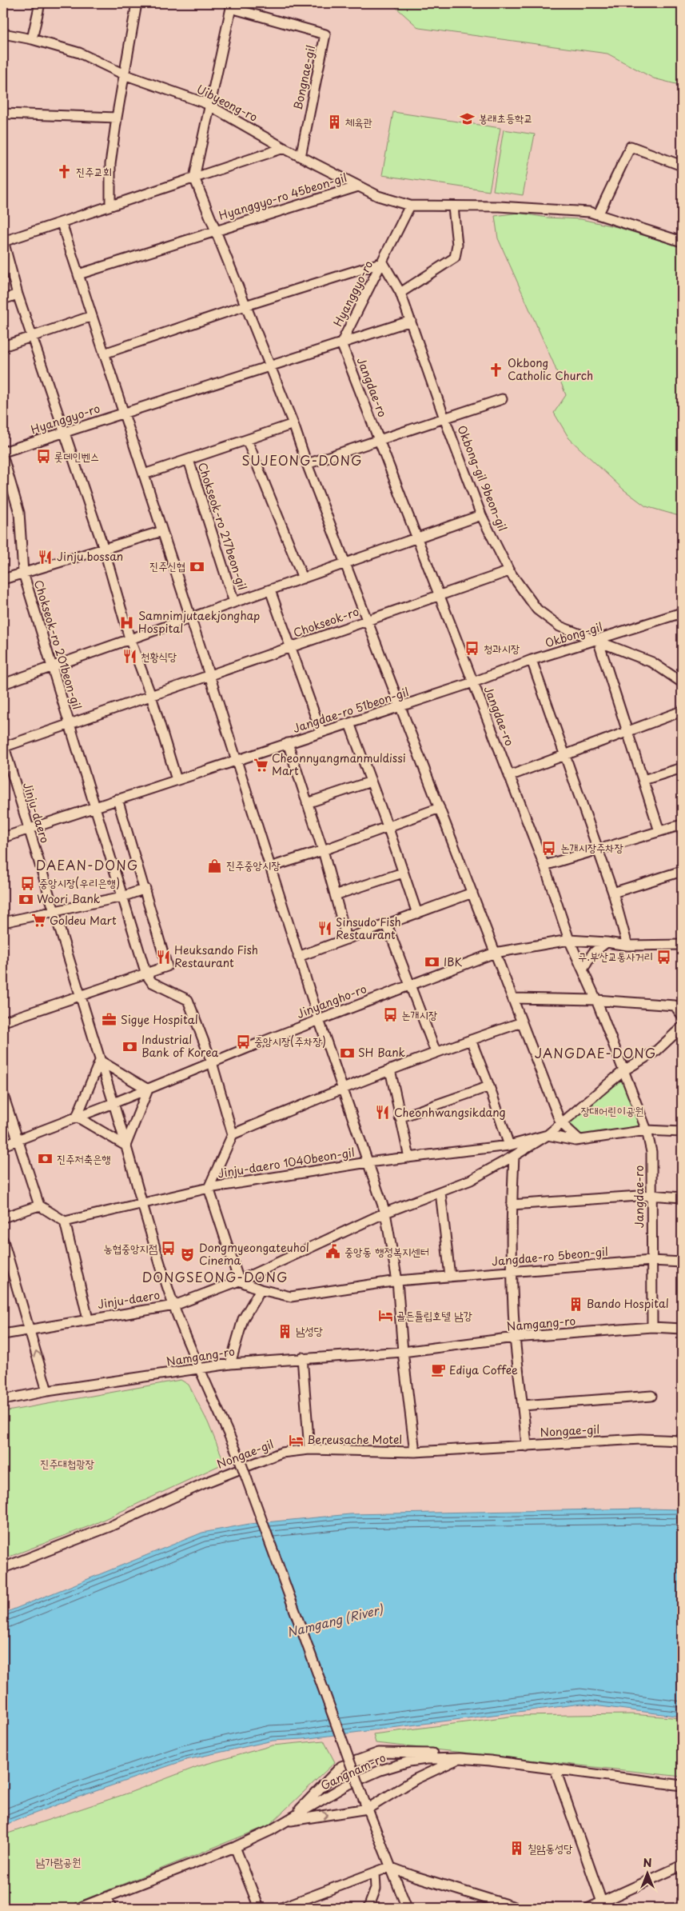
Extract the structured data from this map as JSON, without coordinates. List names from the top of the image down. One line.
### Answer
{"streets":{"street":["Bongnae-gil","Uibyeong-ro","Hyanggyo-ro 45beon-gil","Hyanggyo-ro","Jangdae-ro","Okbong-gil 9beon-gil","Chokseok-ro 217beon-gil","Chokseok-ro","Okbong-gil","Chokseok-ro 201beon-gil","Jangdae-ro 51beon-gil","Jinju-daero","Jinyangho-ro","Jinju-daero 1040beon-gil","Jangdae-ro 5beon-gil","Namgang-ro","Nongae-gil","Gangnam-ro"]},"crossings":[["Bongnae-gil","Uibyeong-ro"],["Uibyeong-ro","Hyanggyo-ro 45beon-gil"],["Uibyeong-ro","Hyanggyo-ro"],["Hyanggyo-ro","Jangdae-ro"],["Hyanggyo-ro","Okbong-gil 9beon-gil"],["Jangdae-ro","Chokseok-ro 217beon-gil"],["Jangdae-ro","Chokseok-ro"],["Jangdae-ro","Okbong-gil"],["Jangdae-ro","Jangdae-ro 51beon-gil"],["Jangdae-ro","Jinyangho-ro"],["Jangdae-ro","Jangdae-ro 5beon-gil"],["Jangdae-ro","Namgang-ro"],["Okbong-gil 9beon-gil","Chokseok-ro 217beon-gil"],["Okbong-gil 9beon-gil","Chokseok-ro"],["Okbong-gil 9beon-gil","Okbong-gil"],["Chokseok-ro","Chokseok-ro 201beon-gil"],["Chokseok-ro","Jinju-daero"],["Okbong-gil","Jangdae-ro 51beon-gil"],["Chokseok-ro 201beon-gil","Jangdae-ro 51beon-gil"],["Jangdae-ro 51beon-gil","Jinju-daero"],["Jinju-daero","Jinyangho-ro"],["Jinju-daero","Jinju-daero 1040beon-gil"],["Jinju-daero","Jangdae-ro 5beon-gil"],["Jinju-daero","Namgang-ro"],["Jinju-daero 1040beon-gil","Jangdae-ro 5beon-gil"]],"districts":["SUJEONG-DONG","DAEAN-DONG","JANGDAE-DONG","DONGSEONG-DONG"],"water":["Namgang (River)"],"parks":["장대어린이공원","진주대첩광장","남가람공원"],"places":{"school or university":["봉래초등학교"],"building":["체육관","Bando Hospital","남성당","칠암동성당"],"church":["진주교회","Okbong Catholic Church"],"bus stop":["롯데인벤스","청과시장","논개시장주차장","중앙시장(우리은행)","구.부산교통사거리","논개시장","중앙시장(주차장)","농협중앙지점"],"restaurant":["Jinju bossan","천황식당","Sinsudo Fish Restaurant","Heuksando Fish Restaurant","Cheonhwangsikdang"],"bank":["진주신협","Woori Bank","IBK","Industrial Bank of Korea","SH Bank","진주저축은행"],"hospital":["Samnimjutaekjonghap Hospital"],"supermarket":["Cheonnyangmanmuldissi Mart","Goldeu Mart"],"shop":["진주중앙시장"],"office":["Sigye Hospital"],"public building":["중앙동 행정복지센터"],"theatre":["Dongmyeongateuhol Cinema"],"hotel":["골든튤립호텔 남강","Bereusache Motel"],"cafe":["Ediya Coffee"]},"north":"top"}
